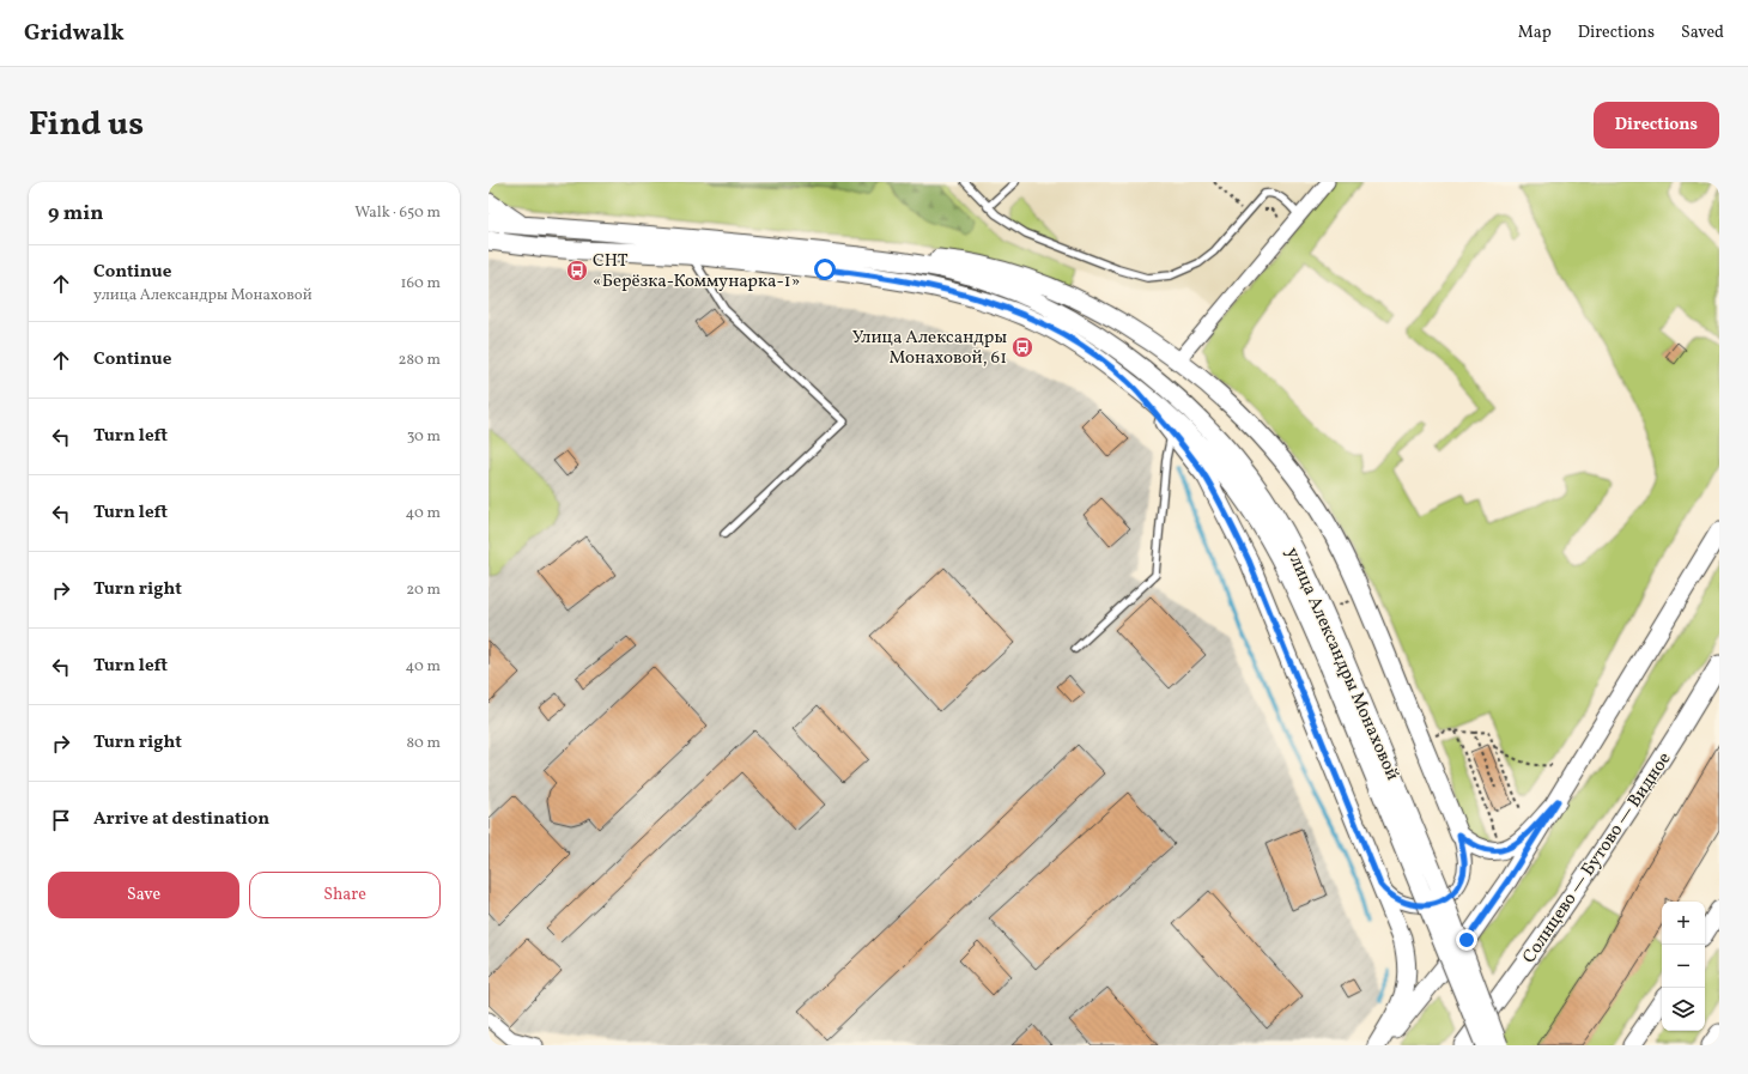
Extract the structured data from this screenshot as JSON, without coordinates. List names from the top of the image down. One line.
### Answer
{"streets":{"main road":["улица Александры Монаховой","Солнцево — Бутово — Видное"]},"places":{"bus stop":["СНТ «Берёзка-Коммунарка-1»","Улица Александры Монаховой, 61"]},"page":{"header":"Gridwalk","nav":["Map","Directions","Saved"],"title":"Find us","buttons":["Directions",["Save","Share"]],"heading":["9 min","Walk · 650 m"],"list":[["Continue","улица Александры Монаховой","160 m"],["Continue","280 m"],["Turn left","30 m"],["Turn left","40 m"],["Turn right","20 m"],["Turn left","40 m"],["Turn right","80 m"],"Arrive at destination"],"map_buttons":["+","−"]}}
